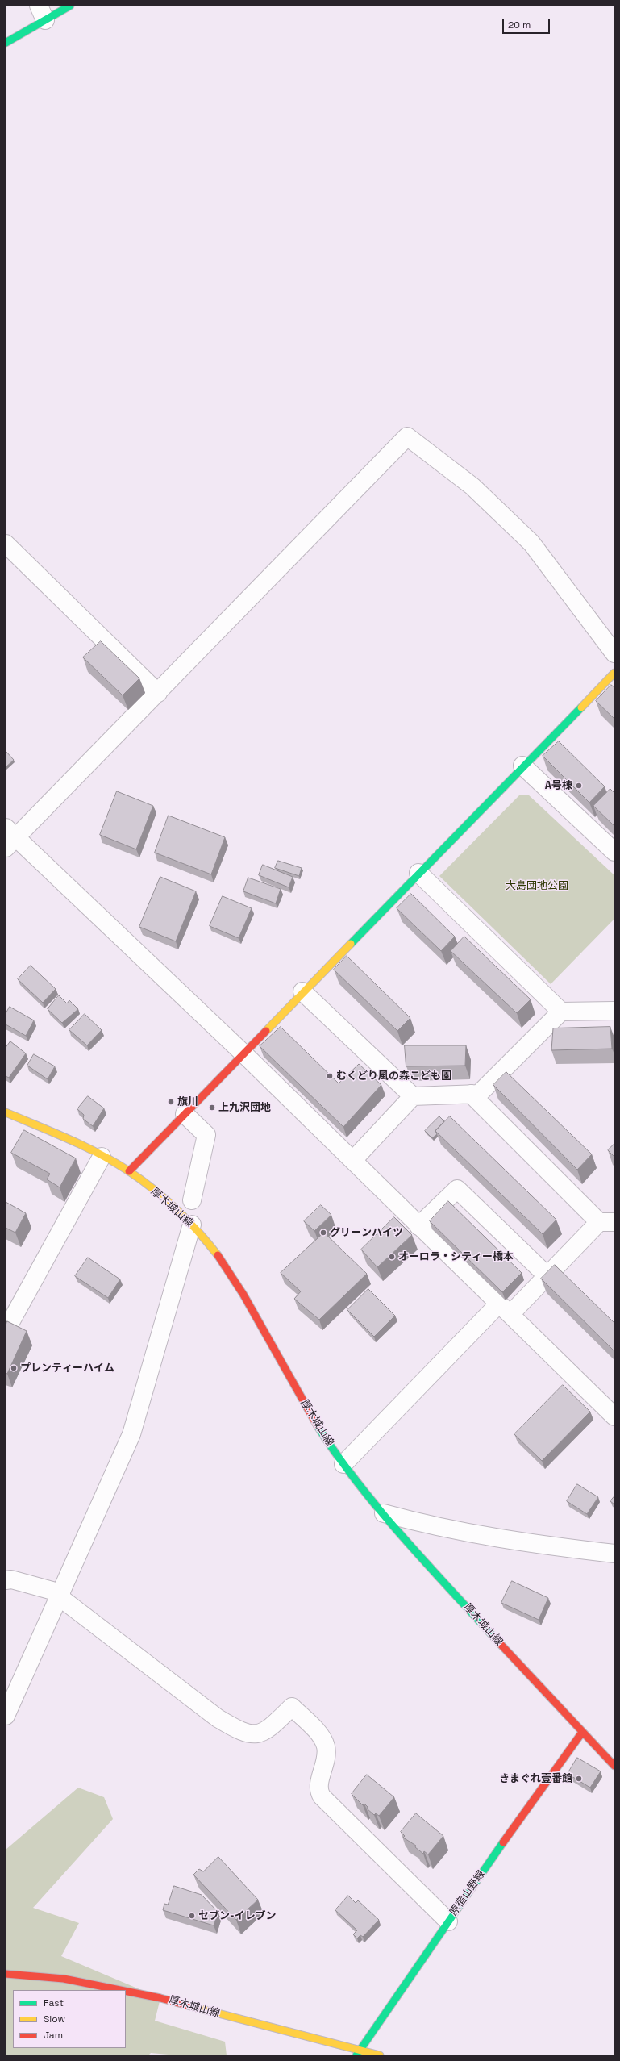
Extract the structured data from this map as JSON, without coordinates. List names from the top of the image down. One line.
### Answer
{"streets":{"main road":["厚木城山線","原宿山野線"]},"crossings":[["厚木城山線","原宿山野線"]],"parks":["大島団地公園"],"places":["A号棟","むくどり風の森こども園","旗川","上九沢団地","グリーンハイツ","オーロラ・シティー橋本","プレンティーハイム","きまぐれ壹番館","セブン-イレブン"],"legend":["Fast","Slow","Jam"],"scale_bar":"20 m"}
